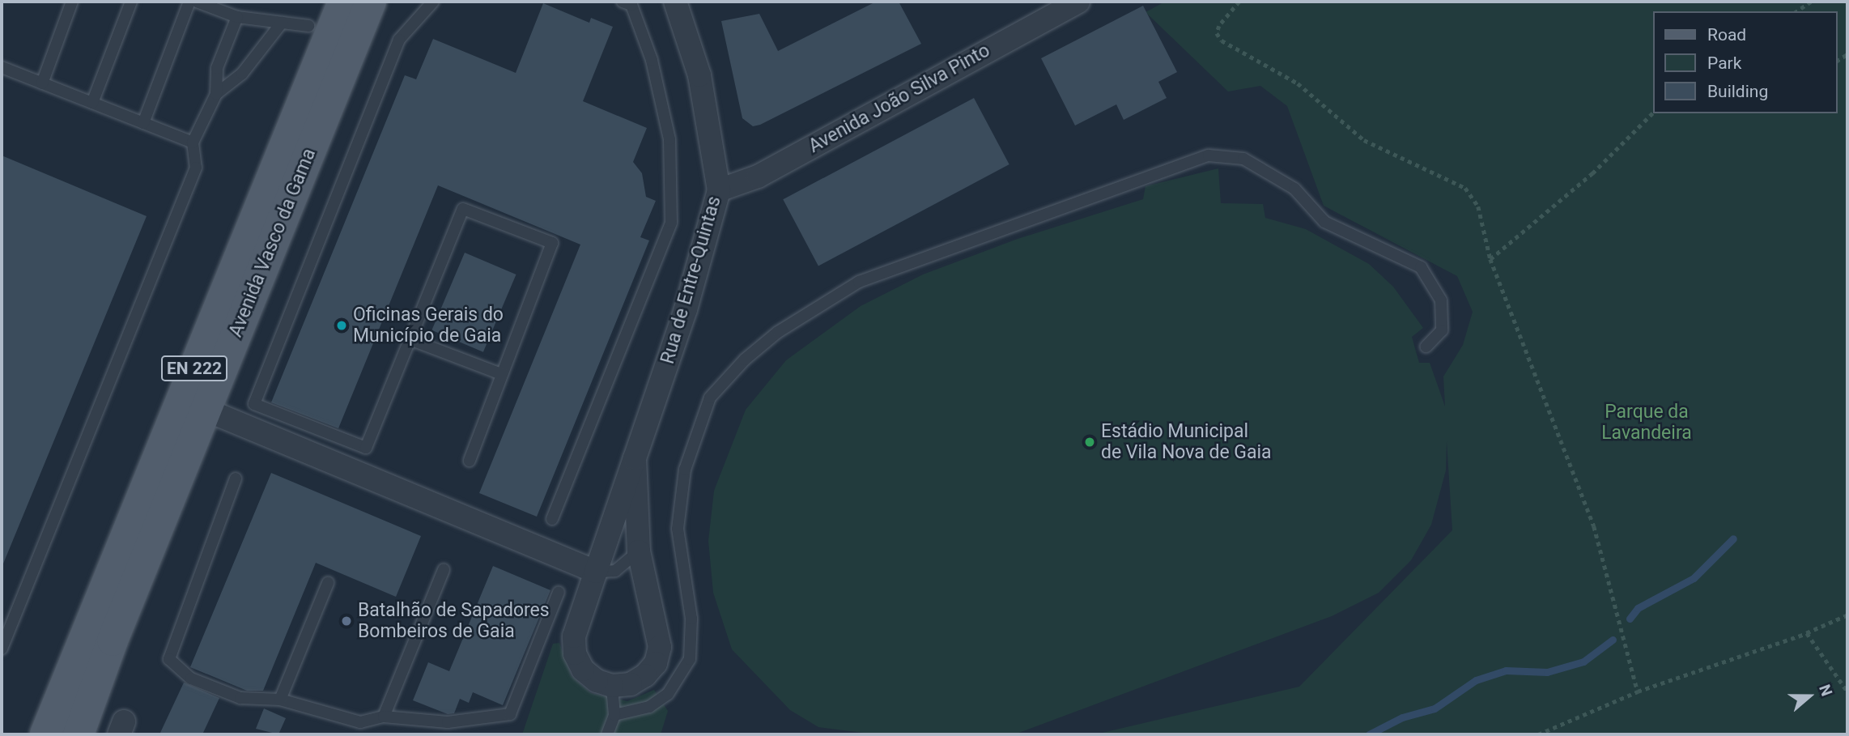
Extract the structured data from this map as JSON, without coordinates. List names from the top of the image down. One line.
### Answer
{"streets":{"main road":["Avenida Vasco da Gama","EN 222"],"street":["Avenida João Silva Pinto","Rua de Entre-Quintas"]},"crossings":[["Avenida João Silva Pinto","Rua de Entre-Quintas"]],"parks":["Parque da Lavandeira"],"places":["Oficinas Gerais do Município de Gaia","Estádio Municipal de Vila Nova de Gaia","Batalhão de Sapadores Bombeiros de Gaia"],"legend":["Road","Park","Building"],"north":"right"}
